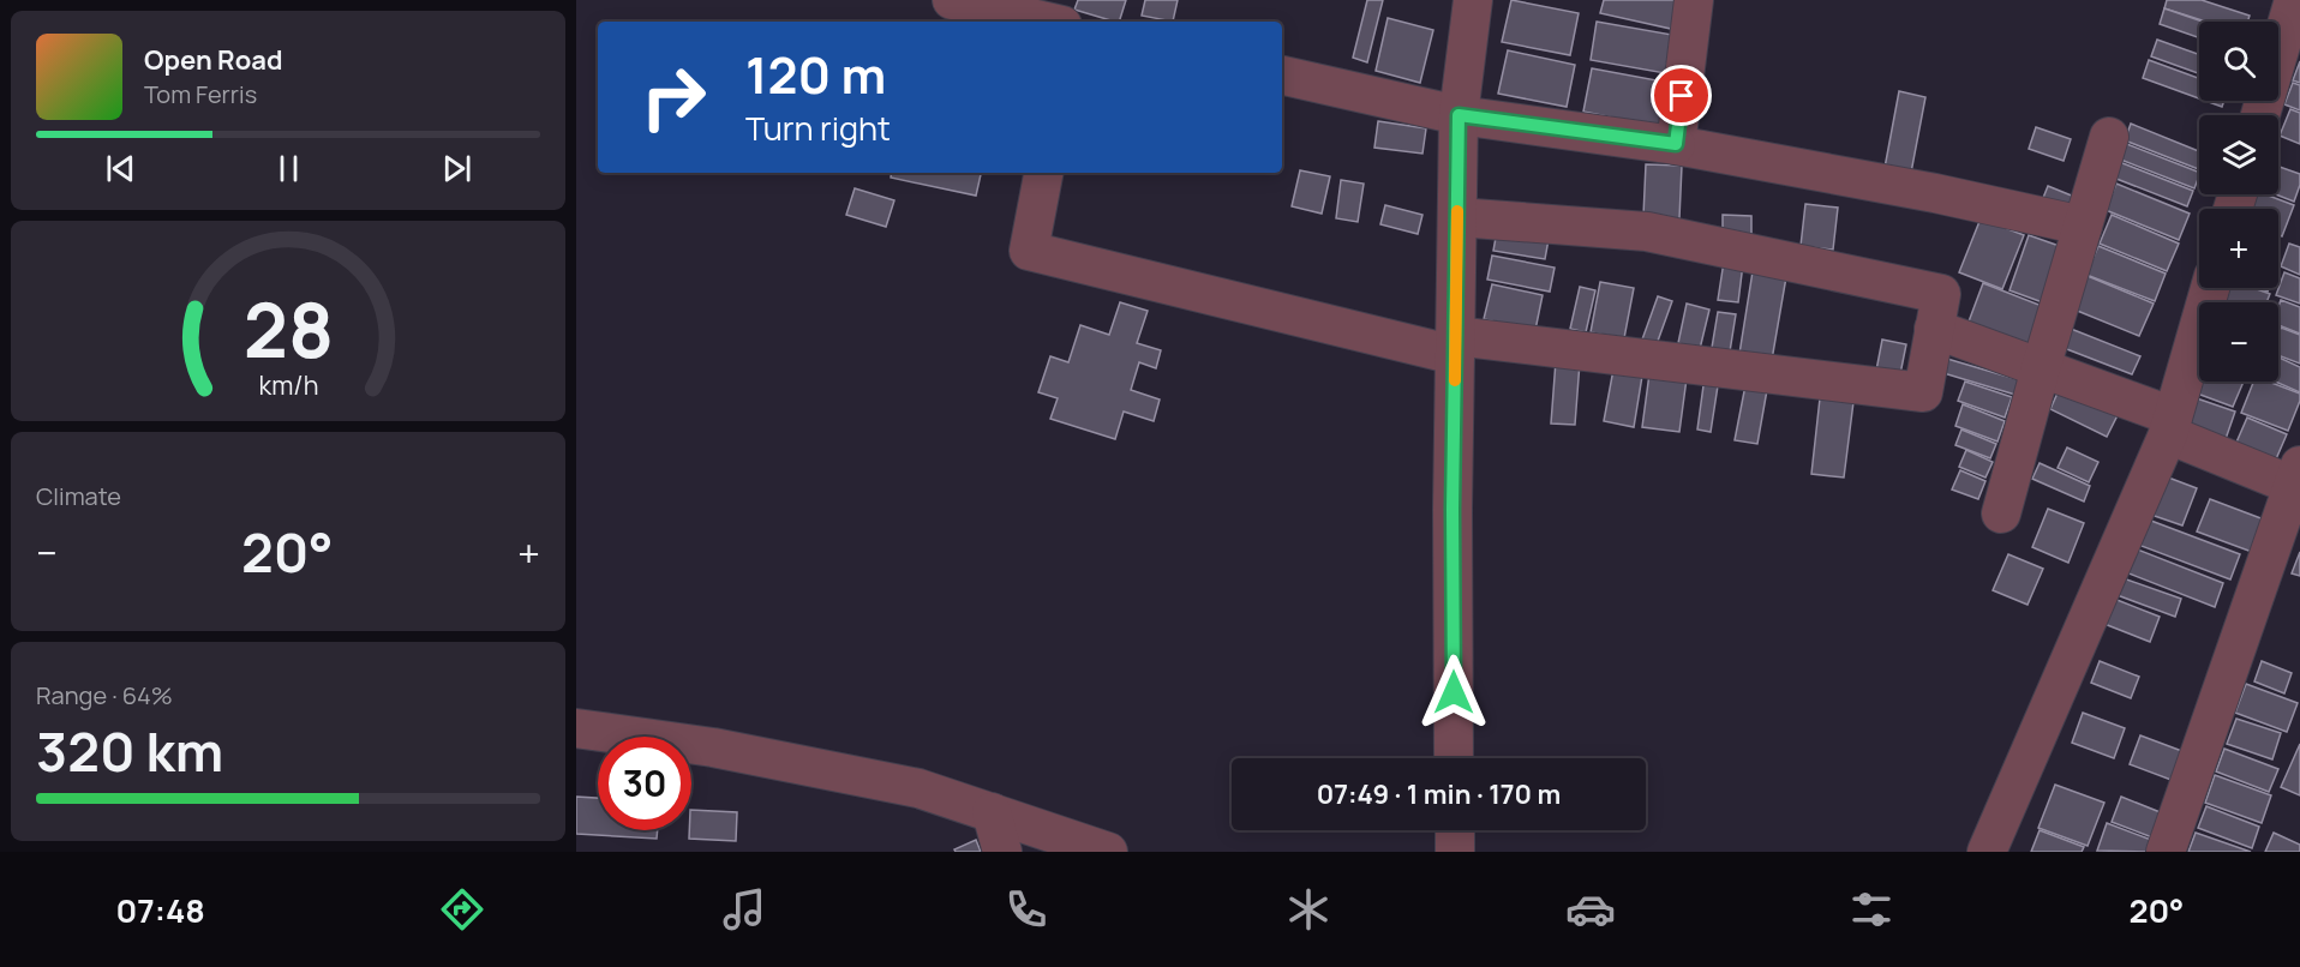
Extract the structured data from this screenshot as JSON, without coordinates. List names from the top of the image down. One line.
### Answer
{"page":{"map_buttons":["+","−"],"turn":["120 m","Turn right"],"song":["Open Road","Tom Ferris"],"tile":["Climate",["Range · 64%","320 km"]],"heat":["−","20°","+"],"limit":"30","trip":"07:49 · 1 min · 170 m","tabs":["07:48","20°"],"gauge":["28","km/h"]}}
